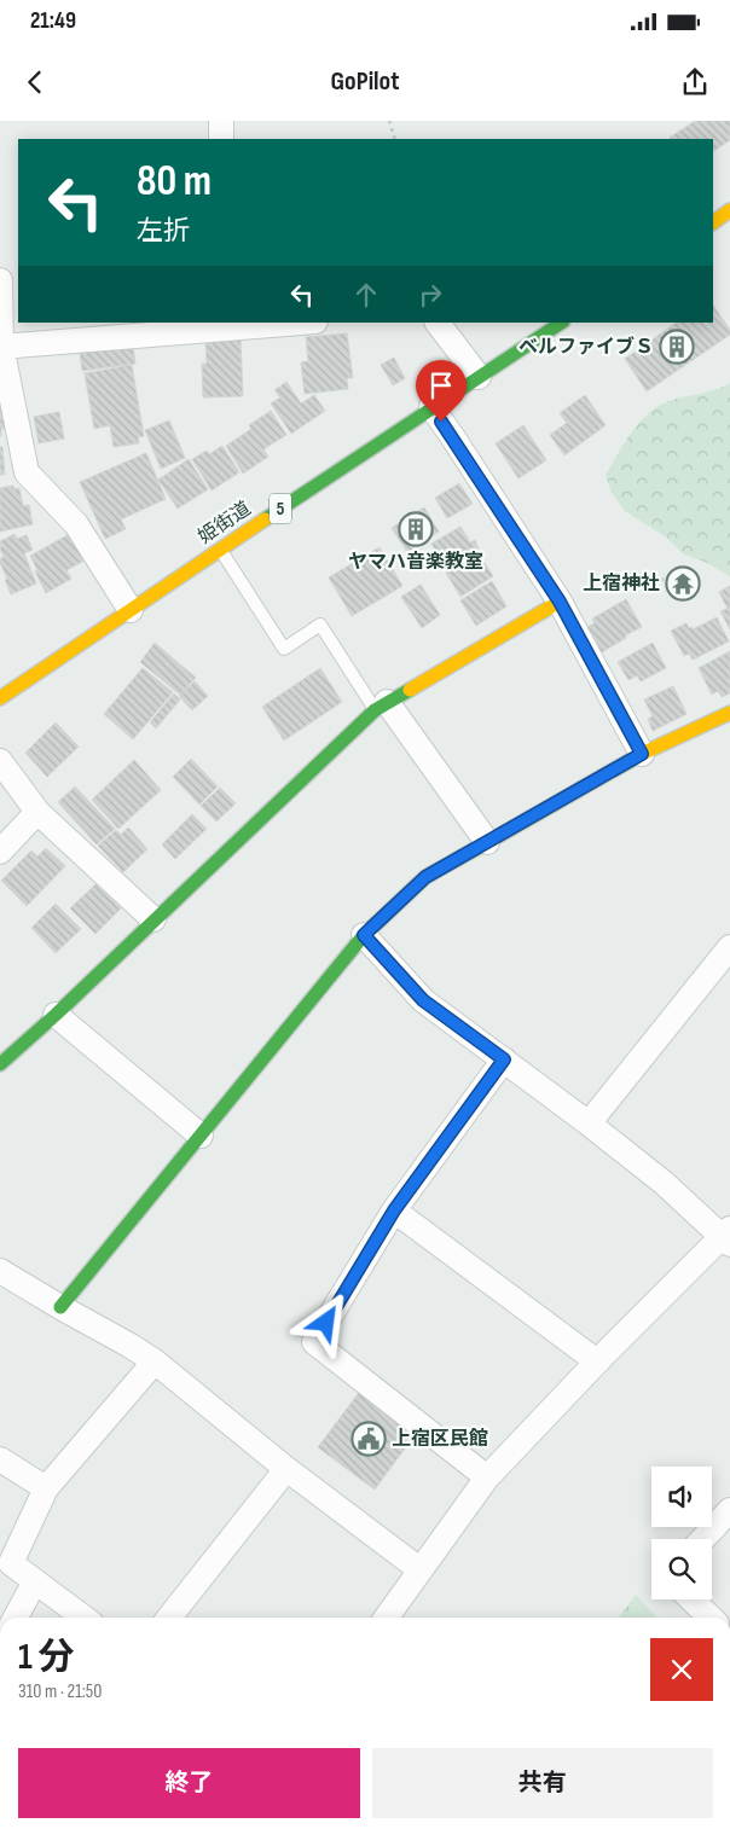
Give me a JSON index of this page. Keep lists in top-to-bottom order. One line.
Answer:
{"streets":{"street":["5","姫街道"]},"places":{"building":["ベルファイブＳ","ヤマハ音楽教室"],"temple":["上宿神社"],"public building":["上宿区民館"]},"page":{"status":"21:49","header":"GoPilot","turn":["80 m","左折"],"heading":["1 分","310 m · 21:50"],"buttons":["終了","共有"]}}
